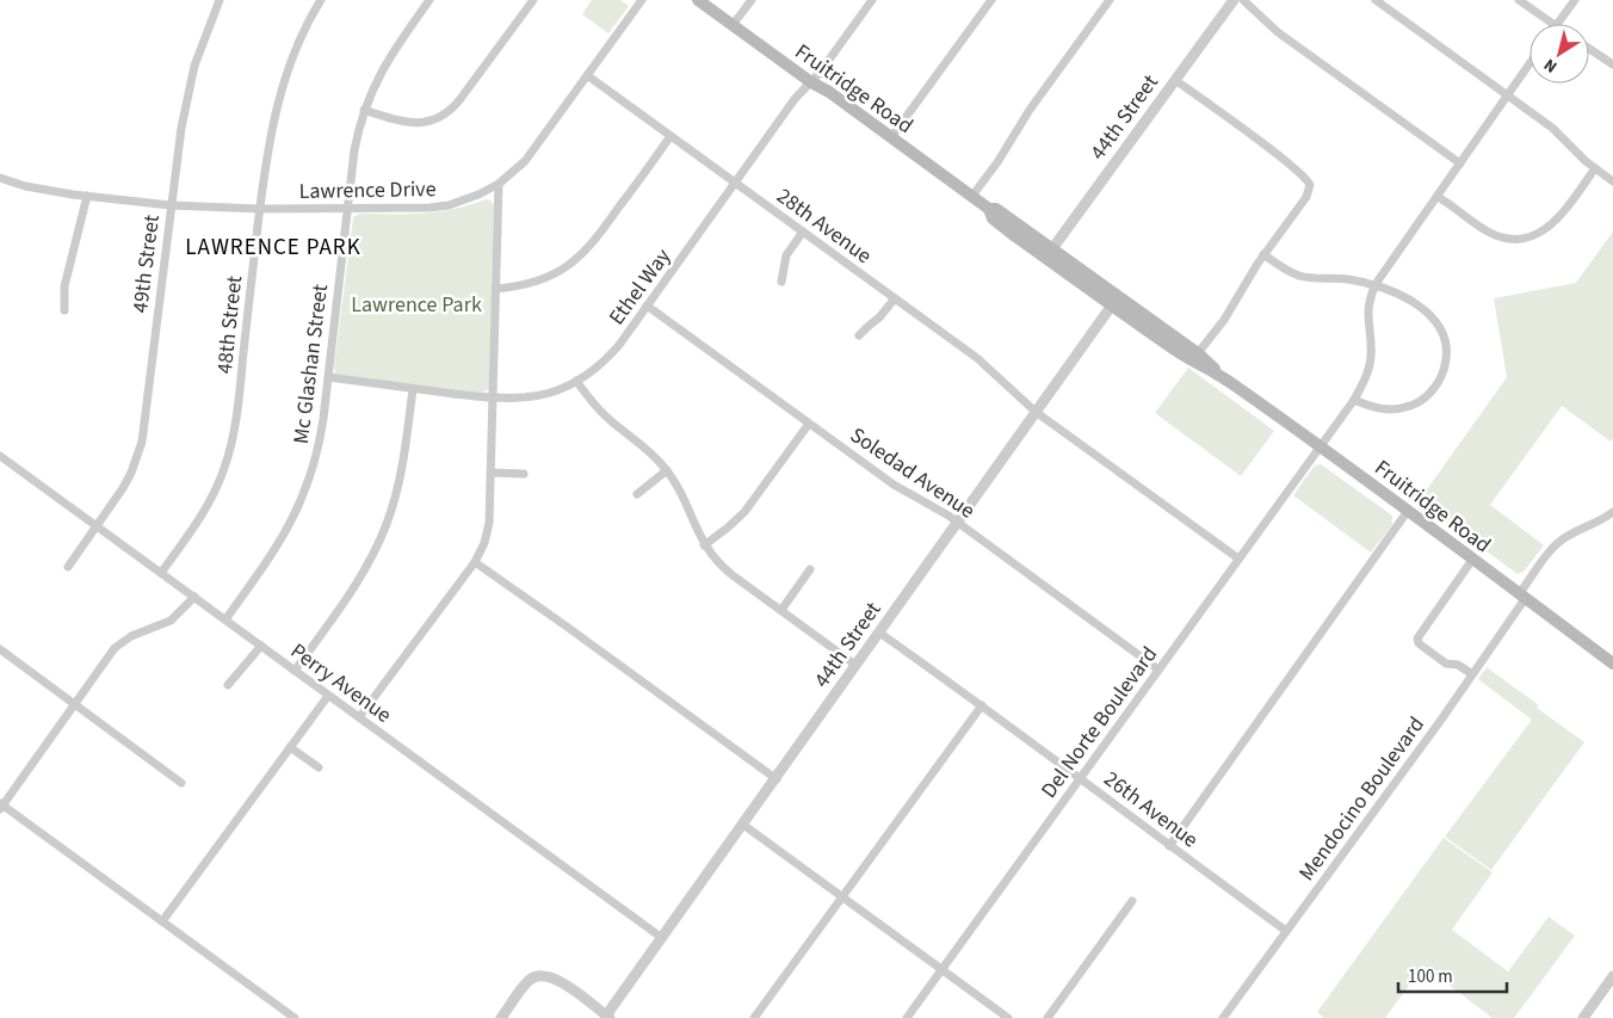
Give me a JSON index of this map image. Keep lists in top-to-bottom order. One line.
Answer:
{"streets":{"main road":["Fruitridge Road"],"street":["44th Street","Lawrence Drive","28th Avenue","49th Street","Ethel Way","48th Street","Mc Glashan Street","Soledad Avenue","Perry Avenue","Del Norte Boulevard","Mendocino Boulevard","26th Avenue"]},"crossings":[["Fruitridge Road","44th Street"],["Fruitridge Road","Ethel Way"],["Fruitridge Road","Del Norte Boulevard"],["Fruitridge Road","Mendocino Boulevard"],["44th Street","28th Avenue"],["44th Street","Soledad Avenue"],["44th Street","Perry Avenue"],["44th Street","26th Avenue"],["Lawrence Drive","28th Avenue"],["Lawrence Drive","49th Street"],["Lawrence Drive","48th Street"],["Lawrence Drive","Mc Glashan Street"],["28th Avenue","Ethel Way"],["28th Avenue","Del Norte Boulevard"],["49th Street","Perry Avenue"],["Ethel Way","Mc Glashan Street"],["Ethel Way","Soledad Avenue"],["48th Street","Perry Avenue"],["Mc Glashan Street","Perry Avenue"],["Soledad Avenue","Del Norte Boulevard"],["Del Norte Boulevard","26th Avenue"],["Mendocino Boulevard","26th Avenue"]],"districts":["LAWRENCE PARK"],"parks":["Lawrence Park"],"scale_bar":"100 m","north":"bottom left"}
